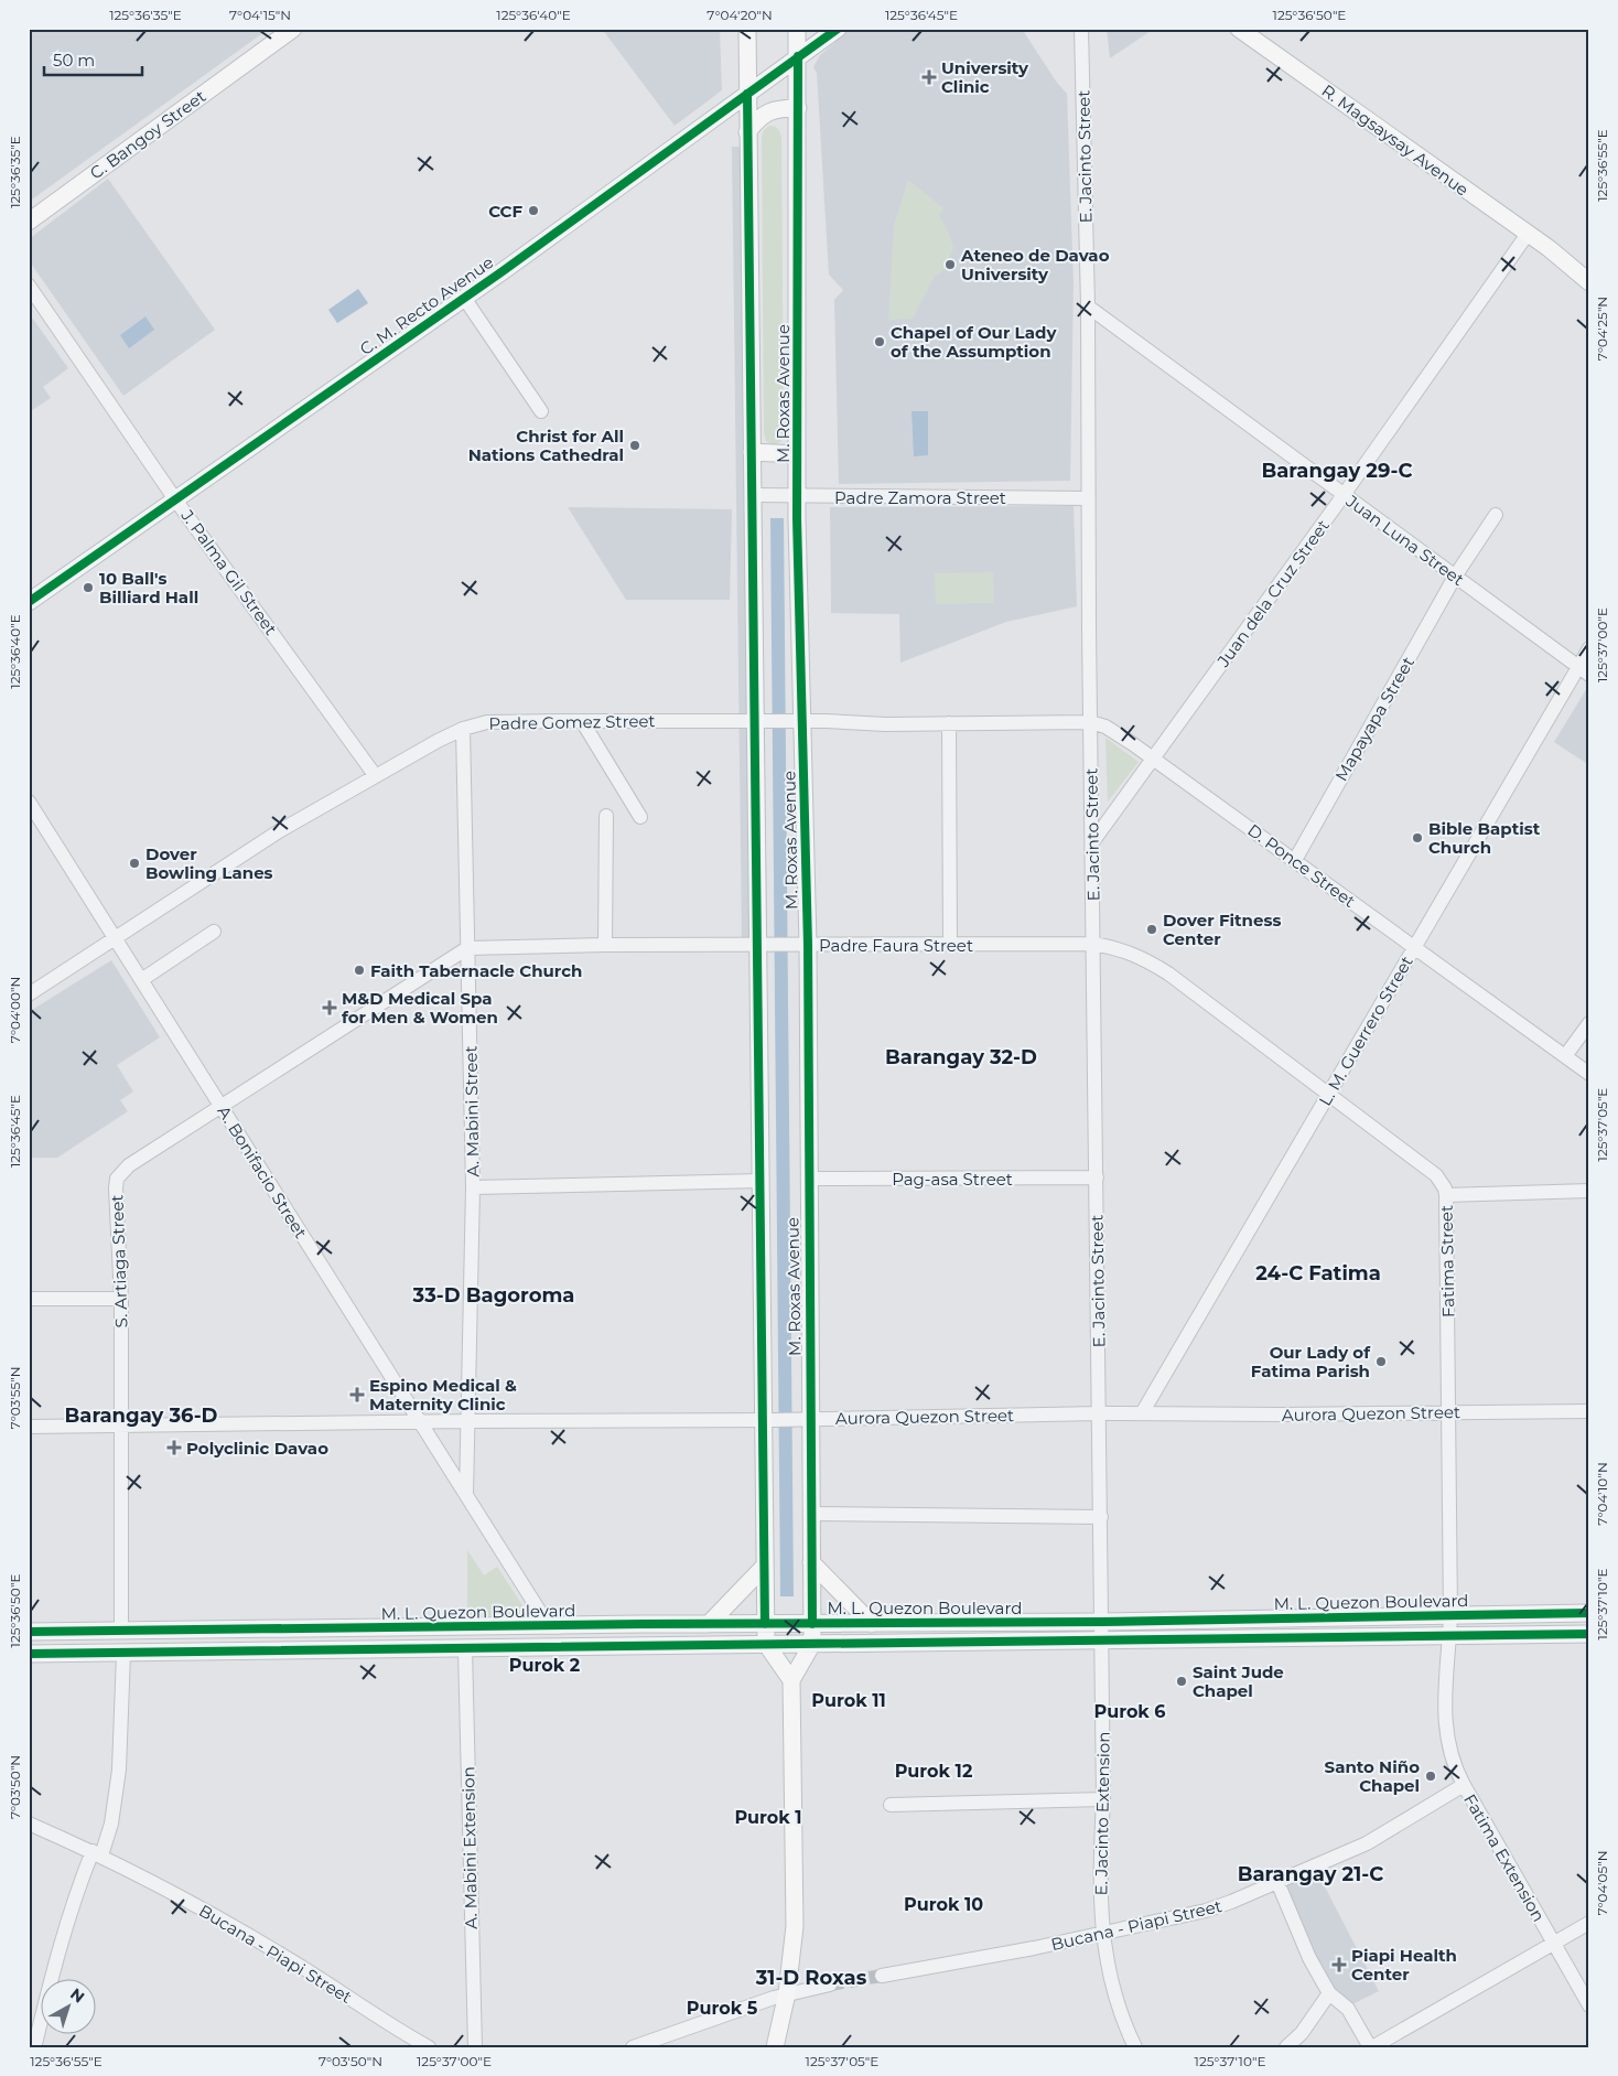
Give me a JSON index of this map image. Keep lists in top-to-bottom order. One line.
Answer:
{"streets":{"main road":["C. Bangoy Street","R. Magsaysay Avenue","C. M. Recto Avenue","M. Roxas Avenue","M. L. Quezon Boulevard"],"street":["E. Jacinto Street","Padre Zamora Street","Juan Luna Street","J. Palma Gil Street","Juan dela Cruz Street","Mapayapa Street","Padre Gomez Street","D. Ponce Street","Padre Faura Street","L. M. Guerrero Street","A. Mabini Street","A. Bonifacio Street","Pag-asa Street","S. Artiaga Street","Fatima Street","Aurora Quezon Street","E. Jacinto Extension","A. Mabini Extension","Fatima Extension","Bucana - Piapi Street"]},"crossings":[["R. Magsaysay Avenue","Juan dela Cruz Street"],["E. Jacinto Street","Padre Zamora Street"],["E. Jacinto Street","Juan Luna Street"],["E. Jacinto Street","Juan dela Cruz Street"],["E. Jacinto Street","Padre Gomez Street"],["E. Jacinto Street","D. Ponce Street"],["E. Jacinto Street","Padre Faura Street"],["E. Jacinto Street","Pag-asa Street"],["E. Jacinto Street","Fatima Street"],["E. Jacinto Street","Aurora Quezon Street"],["E. Jacinto Street","M. L. Quezon Boulevard"],["E. Jacinto Street","E. Jacinto Extension"],["C. M. Recto Avenue","M. Roxas Avenue"],["C. M. Recto Avenue","J. Palma Gil Street"],["M. Roxas Avenue","Padre Zamora Street"],["M. Roxas Avenue","Padre Gomez Street"],["M. Roxas Avenue","Padre Faura Street"],["M. Roxas Avenue","Pag-asa Street"],["M. Roxas Avenue","Aurora Quezon Street"],["M. Roxas Avenue","M. L. Quezon Boulevard"],["Juan Luna Street","Juan dela Cruz Street"],["Juan Luna Street","Mapayapa Street"],["Juan Luna Street","L. M. Guerrero Street"],["J. Palma Gil Street","Padre Gomez Street"],["Juan dela Cruz Street","D. Ponce Street"],["Mapayapa Street","D. Ponce Street"],["Padre Gomez Street","D. Ponce Street"],["Padre Gomez Street","A. Mabini Street"],["Padre Gomez Street","A. Bonifacio Street"],["D. Ponce Street","L. M. Guerrero Street"],["Padre Faura Street","A. Mabini Street"],["Padre Faura Street","S. Artiaga Street"],["Padre Faura Street","Fatima Street"],["L. M. Guerrero Street","Fatima Street"],["L. M. Guerrero Street","Aurora Quezon Street"],["A. Mabini Street","A. Bonifacio Street"],["A. Mabini Street","S. Artiaga Street"],["A. Mabini Street","Aurora Quezon Street"],["A. Bonifacio Street","S. Artiaga Street"],["A. Bonifacio Street","Aurora Quezon Street"],["A. Bonifacio Street","M. L. Quezon Boulevard"],["S. Artiaga Street","Aurora Quezon Street"],["S. Artiaga Street","M. L. Quezon Boulevard"],["Fatima Street","Aurora Quezon Street"],["Fatima Street","M. L. Quezon Boulevard"],["Fatima Street","Fatima Extension"],["M. L. Quezon Boulevard","E. Jacinto Extension"],["M. L. Quezon Boulevard","A. Mabini Extension"],["M. L. Quezon Boulevard","Fatima Extension"],["E. Jacinto Extension","Bucana - Piapi Street"],["Fatima Extension","Bucana - Piapi Street"]],"districts":["Barangay 29-C","Barangay 32-D","24-C Fatima","33-D Bagoroma","Barangay 36-D","Purok 2","Purok 11","Purok 6","Purok 12","Purok 1","Barangay 21-C","Purok 10","31-D Roxas","Purok 5"],"places":{"health":["University Clinic","M&D Medical Spa for Men & Women","Espino Medical & Maternity Clinic","Polyclinic Davao","Piapi Health Center"],"other":["CCF","Ateneo de Davao University","Chapel of Our Lady of the Assumption","Christ for All Nations Cathedral","10 Ball's Billiard Hall","Bible Baptist Church","Dover Bowling Lanes","Dover Fitness Center","Faith Tabernacle Church","Our Lady of Fatima Parish","Saint Jude Chapel","Santo Niño Chapel"]},"scale_bar":"50 m","north":"top right","coordinates":["125°36'35\"E","7°04'15\"N","125°36'40\"E","7°04'20\"N","125°36'45\"E","125°36'50\"E","125°36'55\"E","7°04'25\"N","125°37'00\"E","7°04'00\"N","125°37'05\"E","7°03'55\"N","7°04'10\"N","125°37'10\"E","7°03'50\"N","7°04'05\"N"]}
